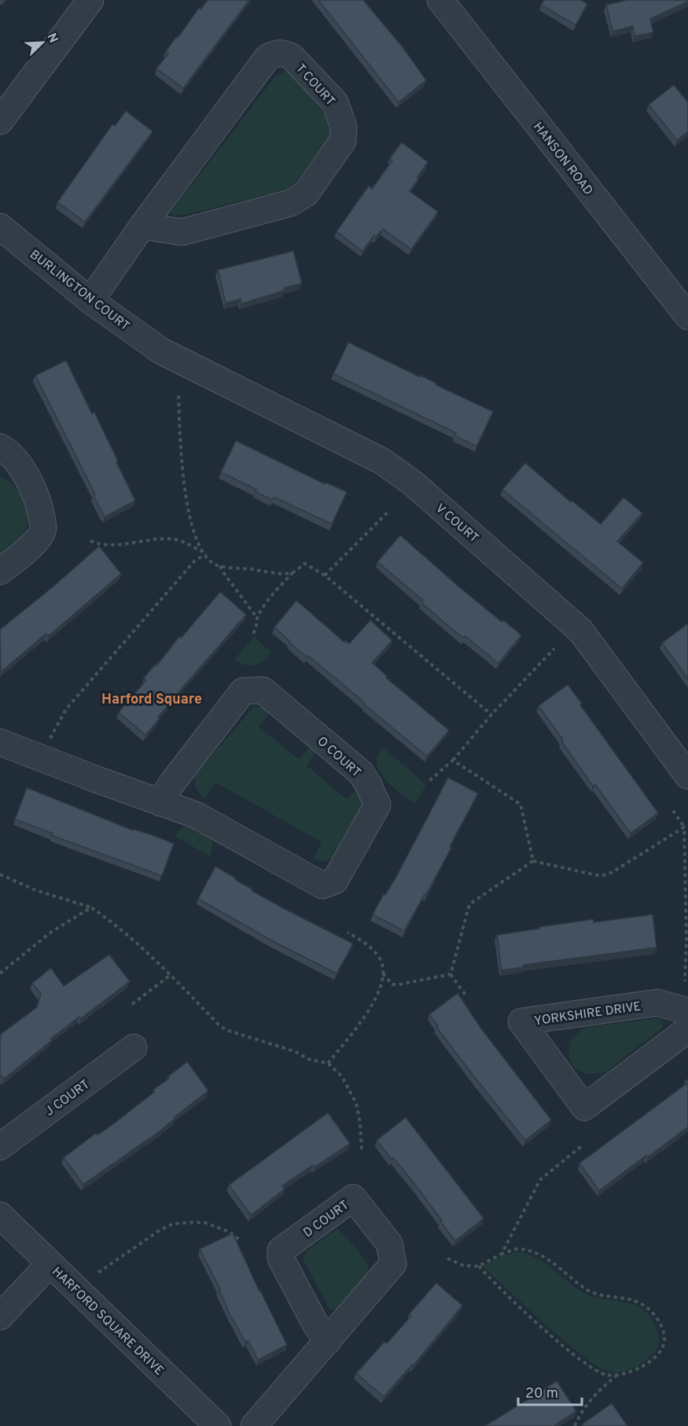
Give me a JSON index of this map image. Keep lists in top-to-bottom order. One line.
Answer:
{"streets":{"street":["T COURT","HANSON ROAD","BURLINGTON COURT","V COURT","O COURT","YORKSHIRE DRIVE","J COURT","D COURT","HARFORD SQUARE DRIVE"]},"crossings":[["T COURT","BURLINGTON COURT"],["BURLINGTON COURT","V COURT"]],"districts":["Harford Square"],"scale_bar":"20 m","north":"top right"}
